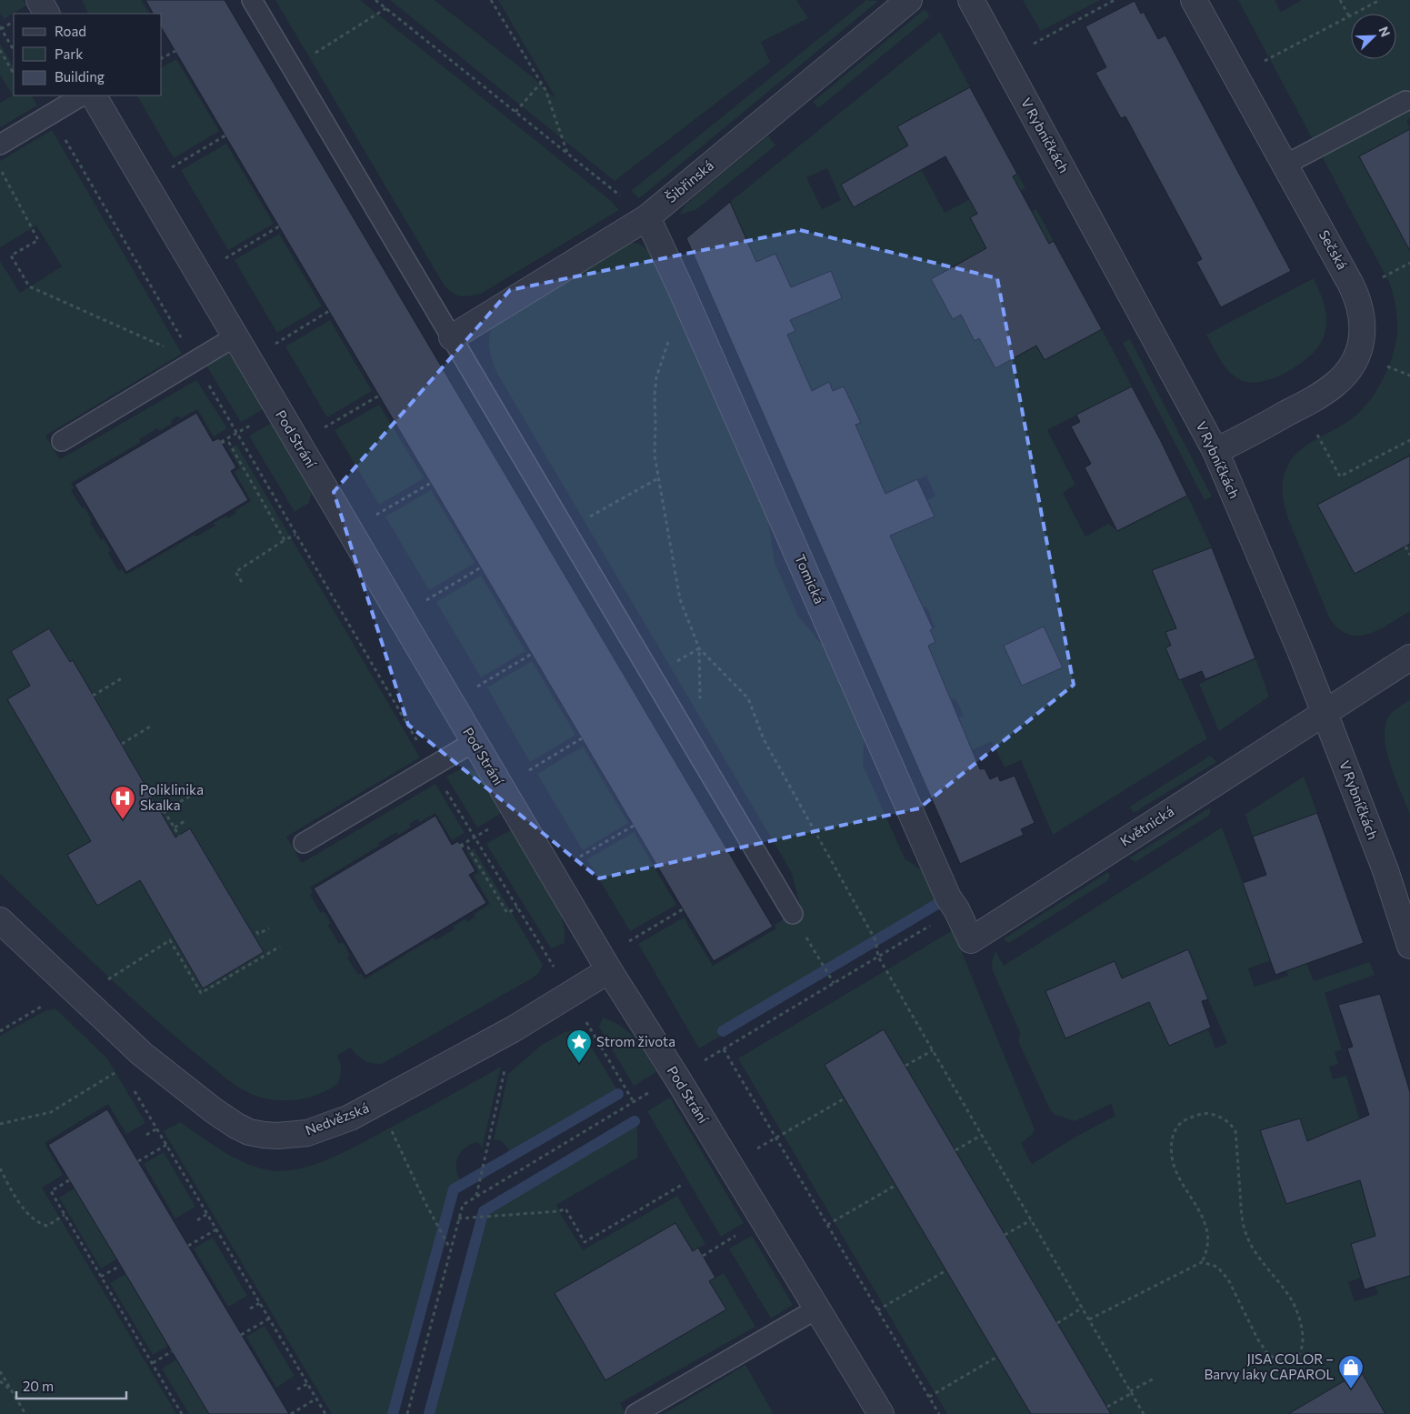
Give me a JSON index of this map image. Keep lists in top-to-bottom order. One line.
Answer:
{"streets":{"street":["V Rybníčkách","Šibřinská","Sečská","Pod Strání","Tomická","Květnická","Nedvězská"]},"crossings":[["V Rybníčkách","Sečská"],["V Rybníčkách","Květnická"],["Šibřinská","Tomická"],["Pod Strání","Nedvězská"],["Tomická","Květnická"]],"places":{"hospital":["Poliklinika Skalka"],"place":["Strom života"],"shop":["JISA COLOR – Barvy laky CAPAROL"]},"legend":["Road","Park","Building"],"scale_bar":"20 m","north":"top right"}
